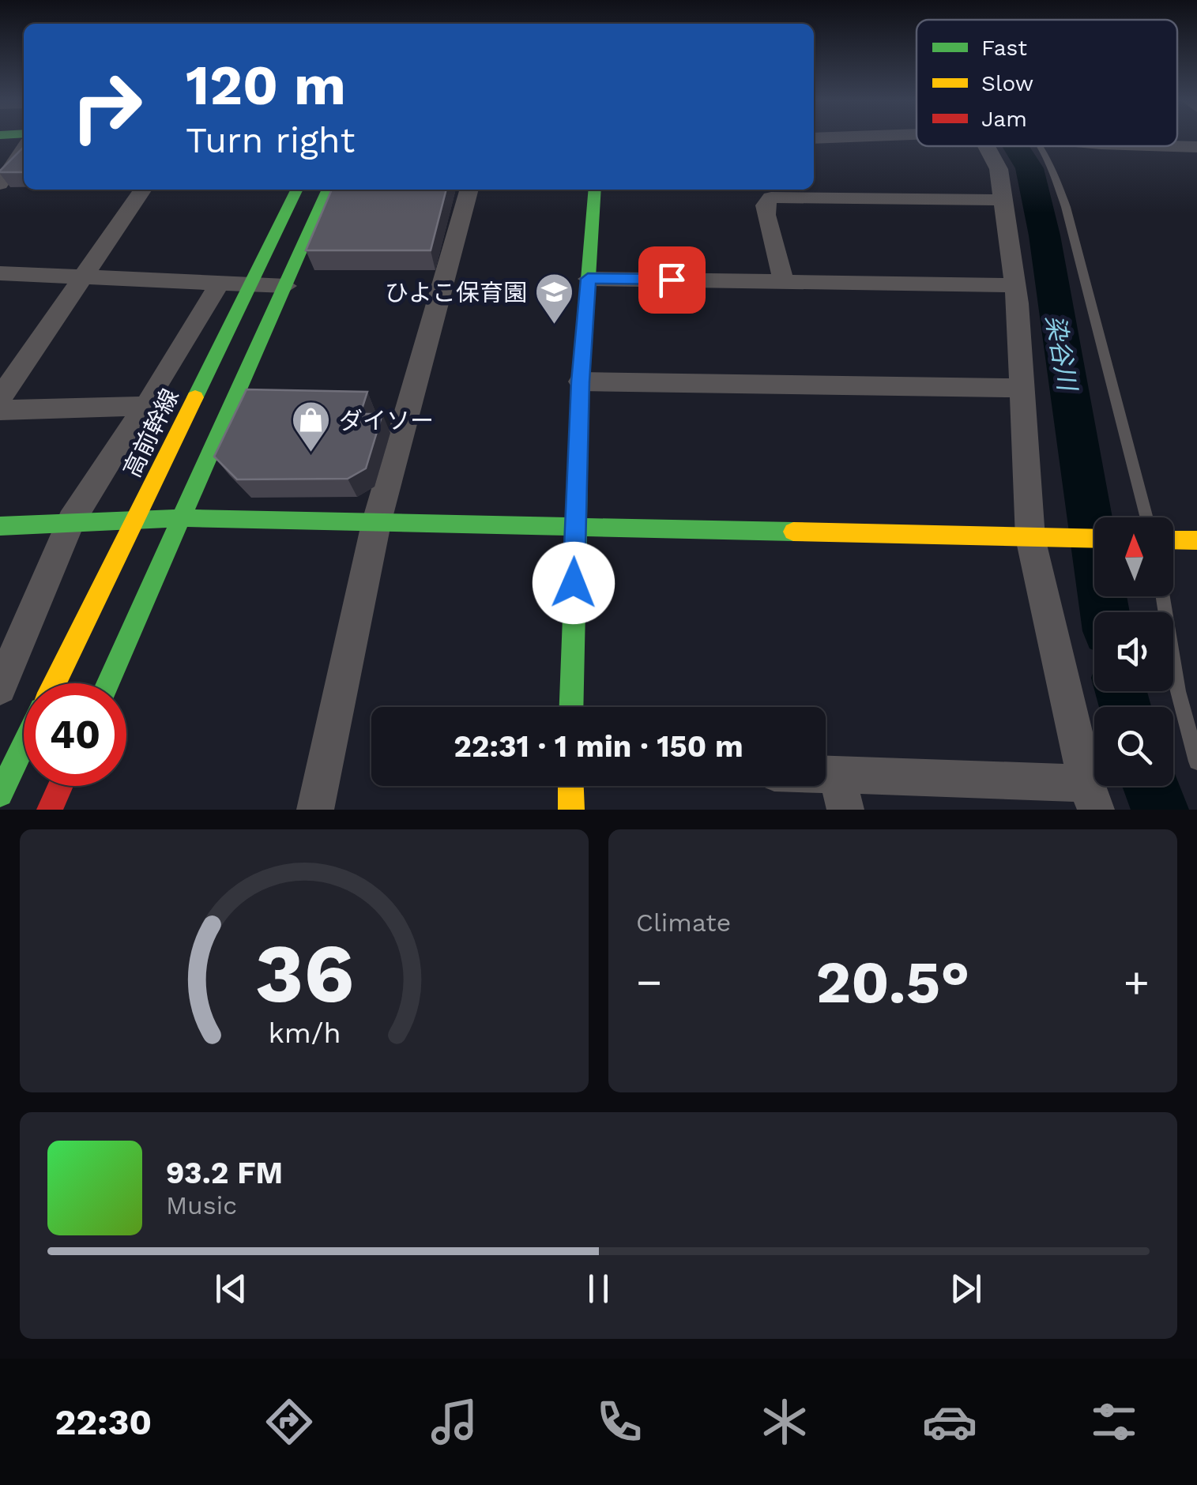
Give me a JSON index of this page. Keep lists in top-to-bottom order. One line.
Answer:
{"streets":{"street":["高前幹線"]},"water":["染谷川"],"places":{"school or university":["ひよこ保育園"],"shop":["ダイソー"]},"legend":["Fast","Slow","Jam"],"north":"top","page":{"turn":["120 m","Turn right"],"limit":"40","trip":"22:31 · 1 min · 150 m","tile":"Climate","heat":["−","20.5°","+"],"song":["93.2 FM","Music"],"tabs":"22:30","gauge":["36","km/h"]}}
